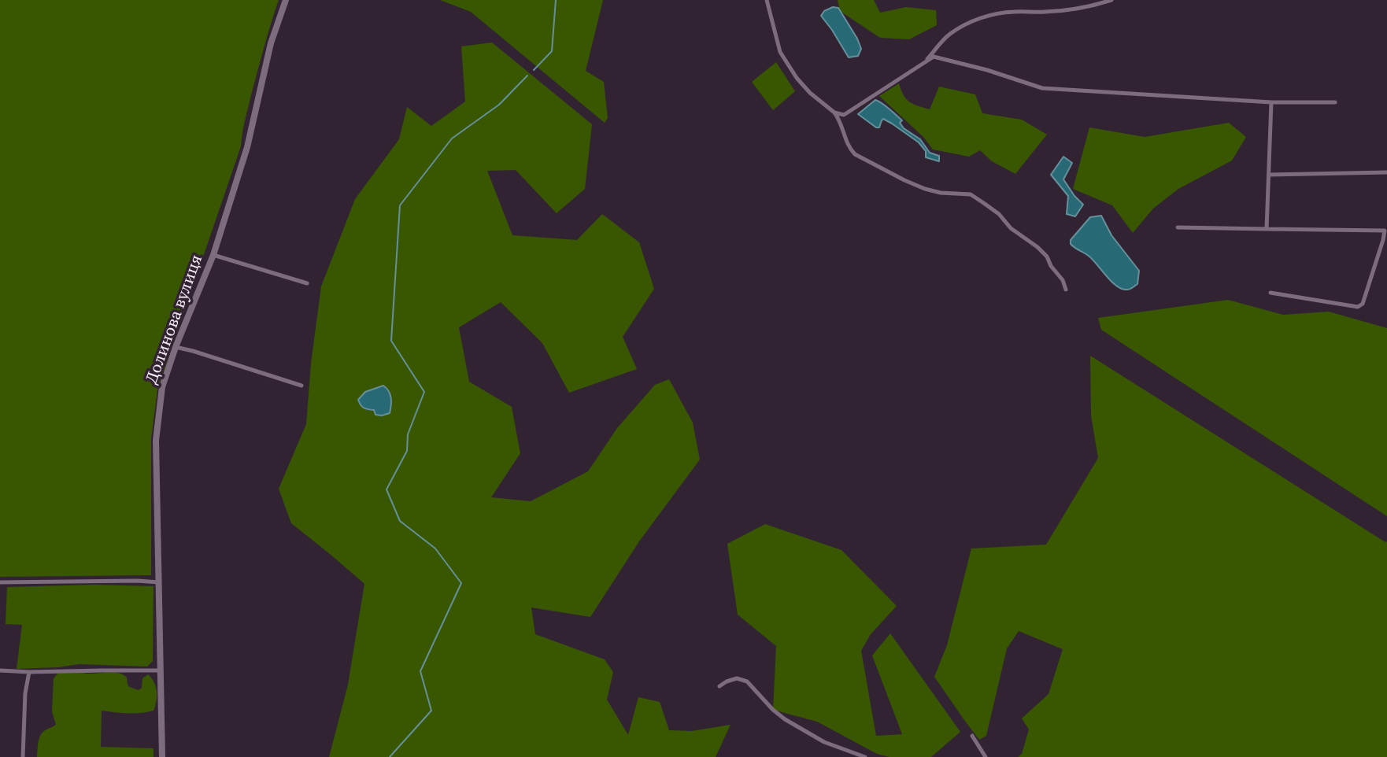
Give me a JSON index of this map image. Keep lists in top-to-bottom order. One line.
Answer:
{"streets":{"street":["Долинова вулиця"]}}
